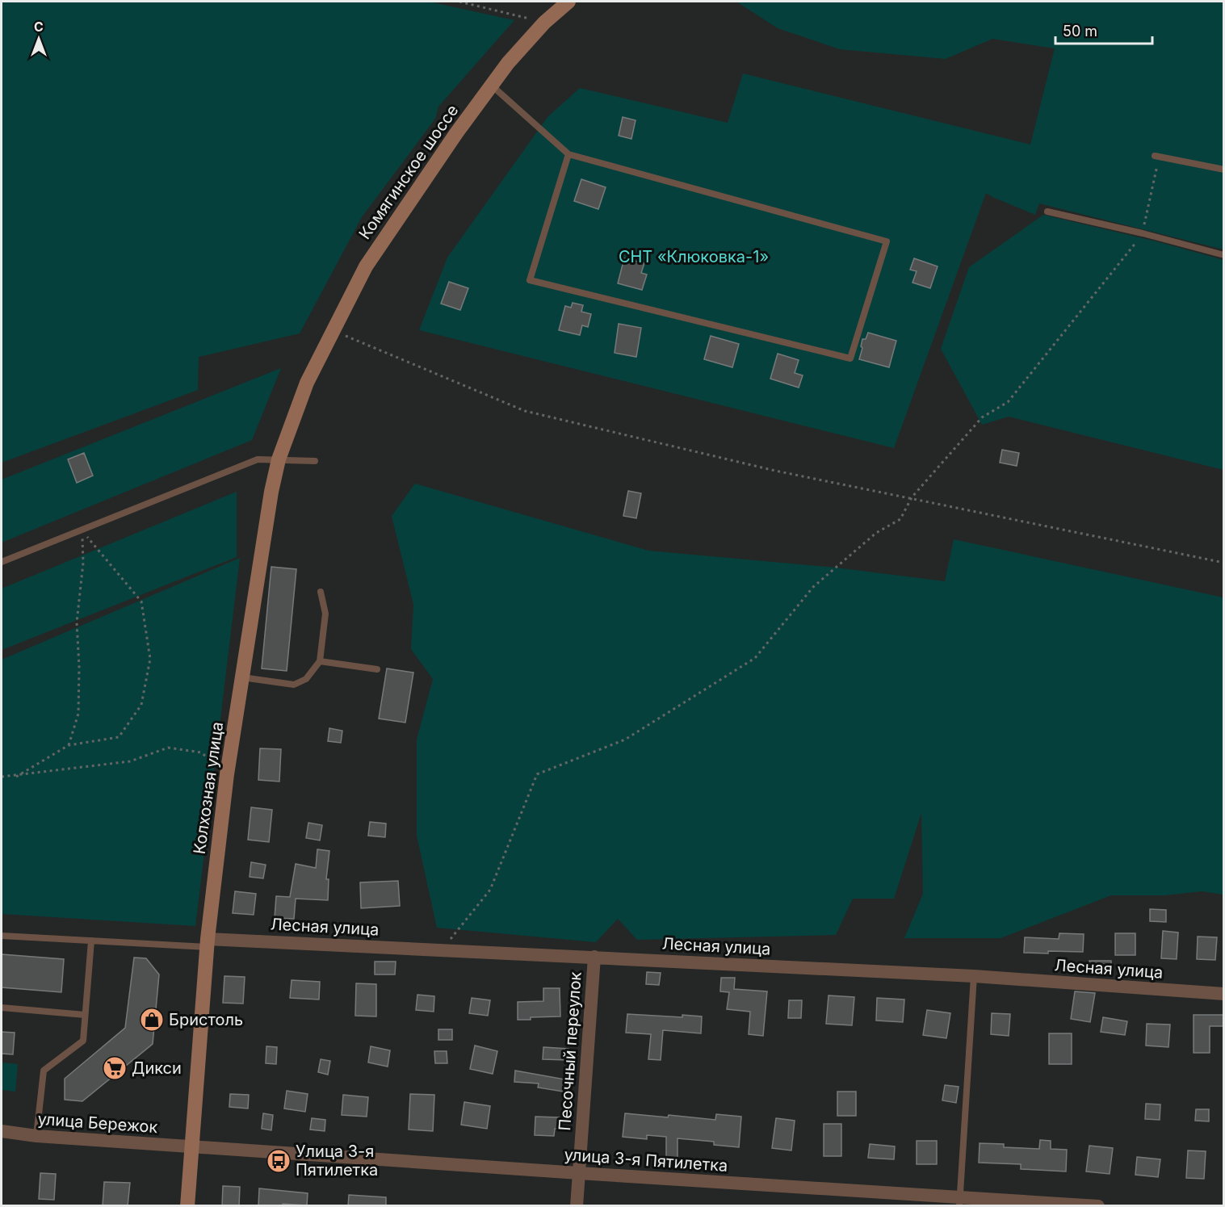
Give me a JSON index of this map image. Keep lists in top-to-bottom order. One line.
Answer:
{"streets":{"street":["Комягинское шоссе","Колхозная улица","Лесная улица","Песочный переулок","улица Бережок","улица 3-я Пятилетка"]},"crossings":[["Комягинское шоссе","Колхозная улица"],["Колхозная улица","Лесная улица"],["Колхозная улица","улица Бережок"],["Колхозная улица","улица 3-я Пятилетка"],["Лесная улица","Песочный переулок"],["Песочный переулок","улица 3-я Пятилетка"],["улица Бережок","улица 3-я Пятилетка"]],"parks":["СНТ «Клюковка-1»"],"places":{"shop":["Бристоль"],"supermarket":["Дикси"],"bus stop":["Улица 3-я Пятилетка"]},"scale_bar":"50 m","north":"top"}
